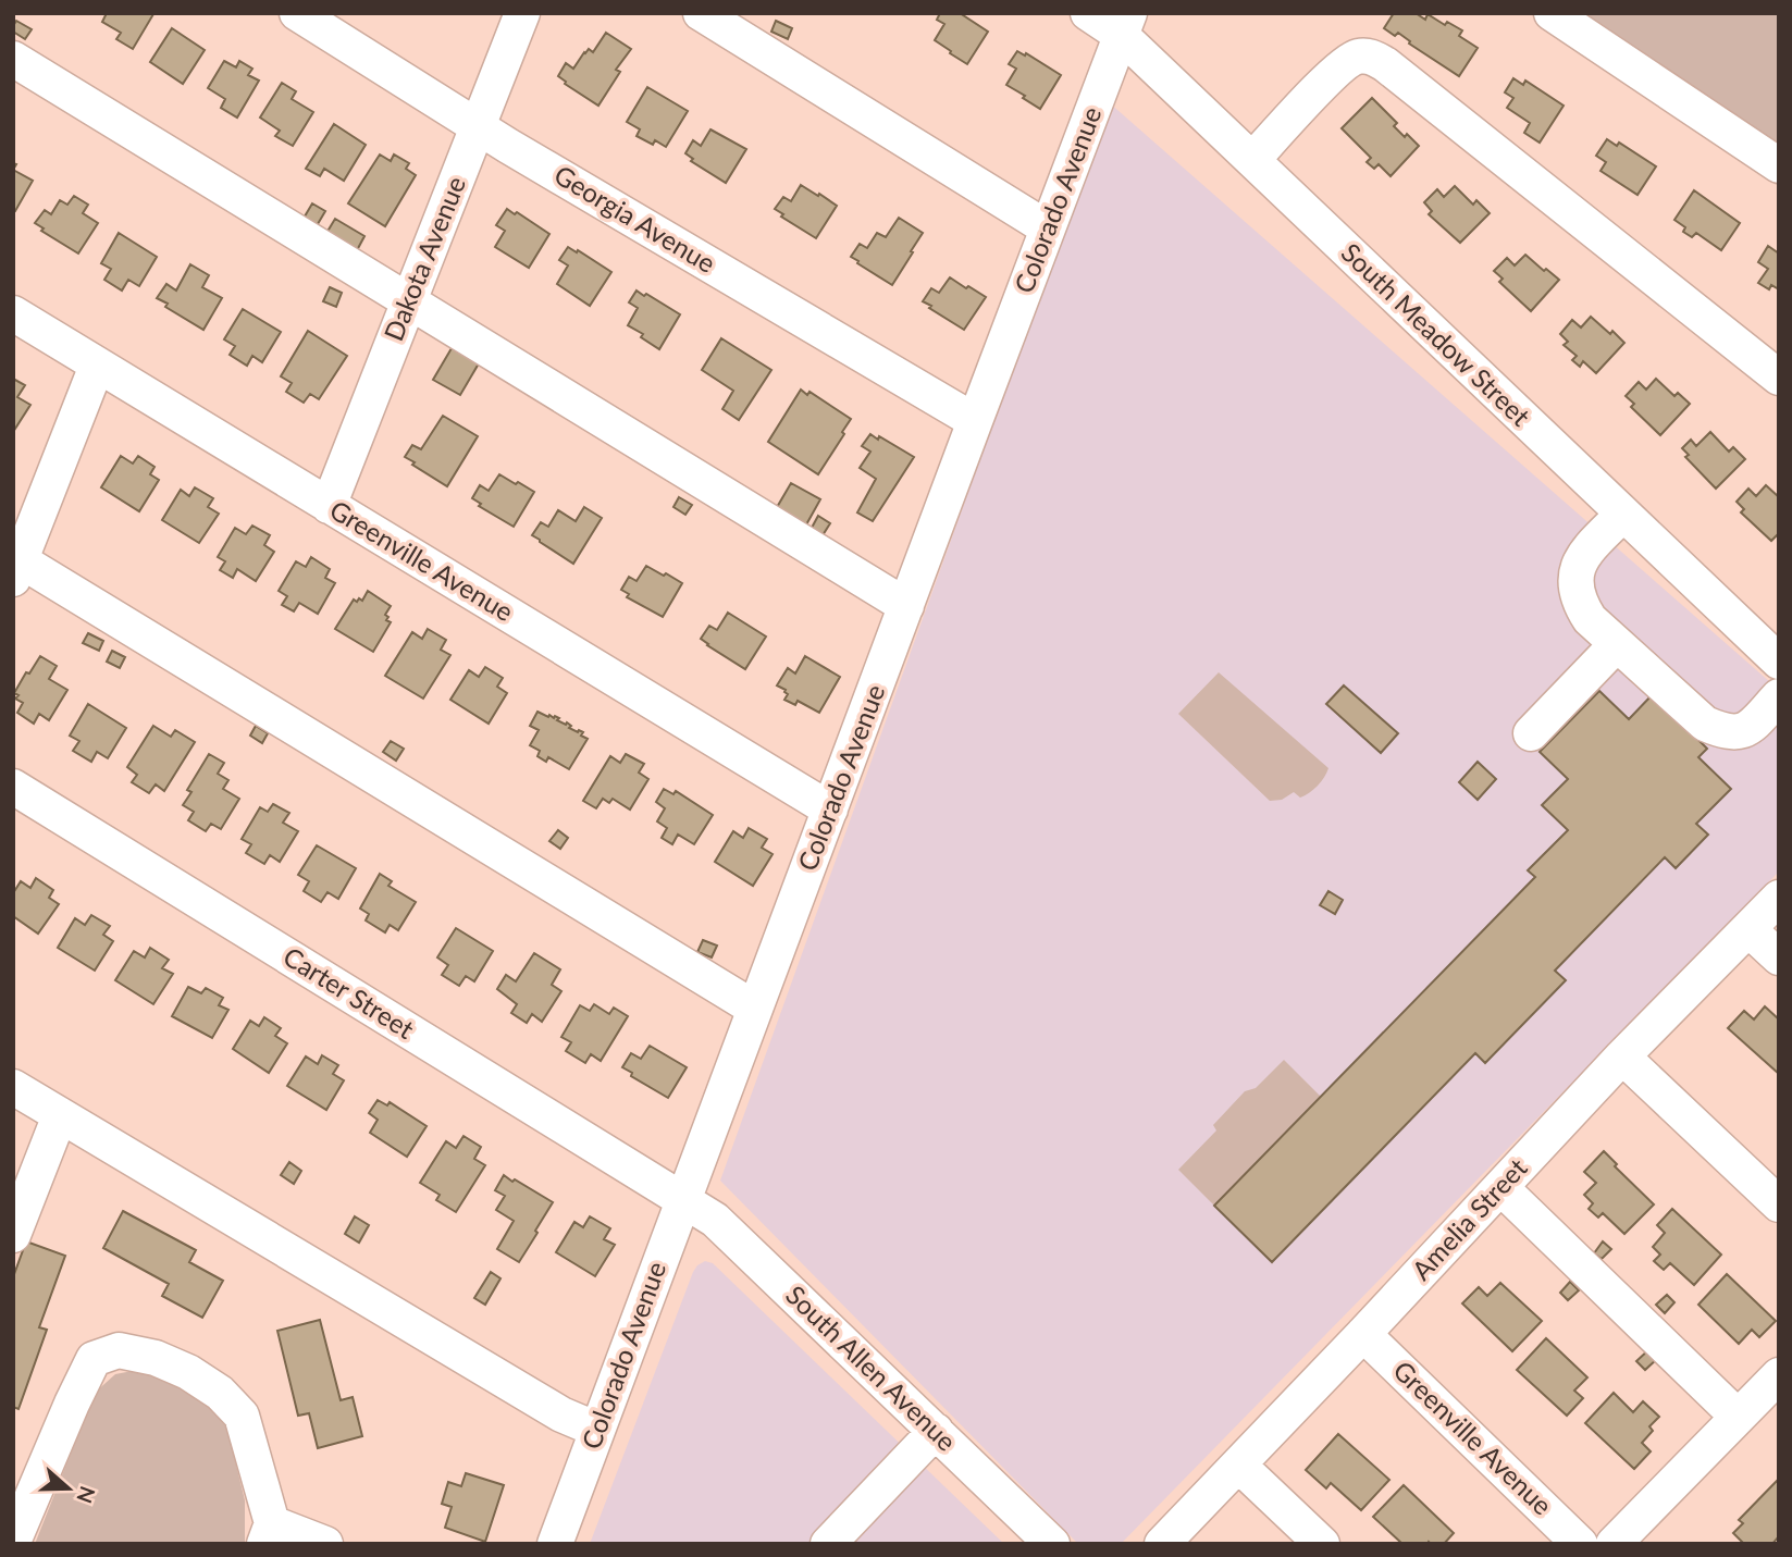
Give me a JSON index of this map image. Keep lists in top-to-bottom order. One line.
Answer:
{"streets":{"street":["Colorado Avenue","Georgia Avenue","Dakota Avenue","South Meadow Street","Greenville Avenue","Carter Street","Amelia Street","South Allen Avenue"]},"crossings":[["Colorado Avenue","Georgia Avenue"],["Colorado Avenue","South Meadow Street"],["Colorado Avenue","Greenville Avenue"],["Colorado Avenue","Carter Street"],["Colorado Avenue","South Allen Avenue"],["Georgia Avenue","Dakota Avenue"],["Dakota Avenue","Greenville Avenue"],["Greenville Avenue","Amelia Street"],["Carter Street","South Allen Avenue"]],"north":"right"}
